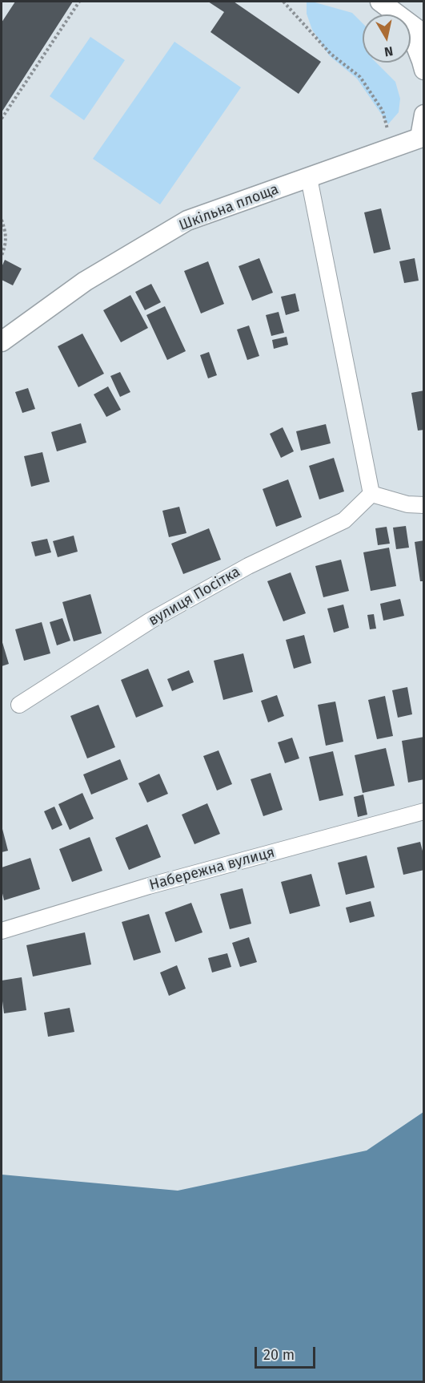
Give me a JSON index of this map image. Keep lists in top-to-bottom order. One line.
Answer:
{"streets":{"street":["Шкільна площа","вулиця Посітка","Набережна вулиця"]},"scale_bar":"20 m","north":"bottom"}
